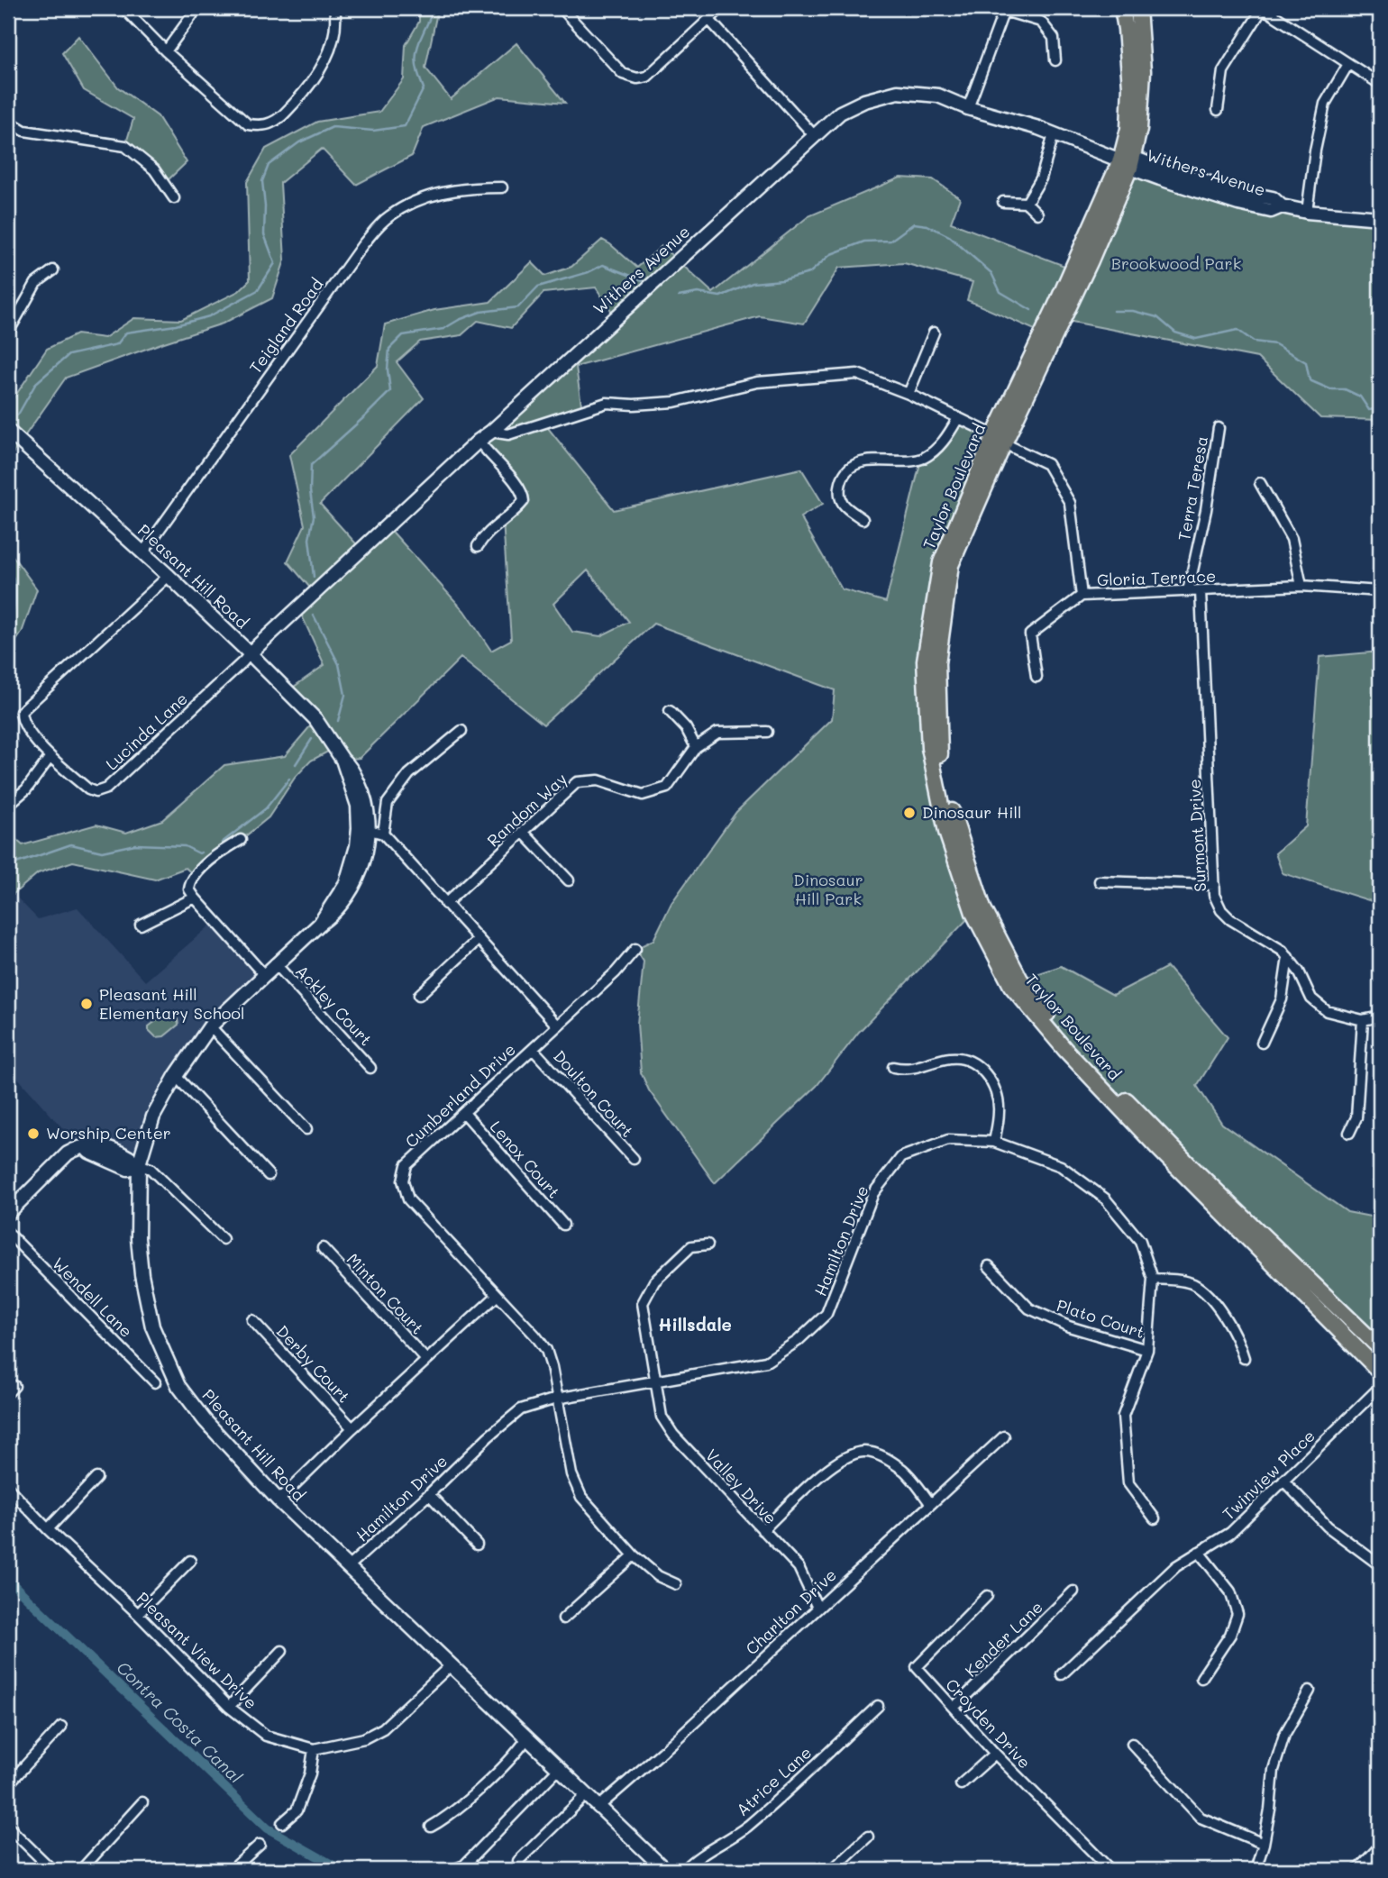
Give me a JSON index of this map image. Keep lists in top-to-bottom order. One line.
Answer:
{"streets":{"main road":["Taylor Boulevard"],"street":["Withers Avenue","Teigland Road","Terra Teresa","Pleasant Hill Road","Gloria Terrace","Lucinda Lane","Random Way","Surmont Drive","Ackley Court","Doulton Court","Cumberland Drive","Lenox Court","Hamilton Drive","Minton Court","Wendell Lane","Plato Court","Derby Court","Twinview Place","Valley Drive","Charlton Drive","Kender Lane","Pleasant View Drive","Croyden Drive","Atrice Lane"]},"crossings":[["Withers Avenue","Taylor Boulevard"],["Withers Avenue","Pleasant Hill Road"],["Withers Avenue","Gloria Terrace"],["Withers Avenue","Lucinda Lane"],["Teigland Road","Pleasant Hill Road"],["Taylor Boulevard","Gloria Terrace"],["Terra Teresa","Gloria Terrace"],["Pleasant Hill Road","Lucinda Lane"],["Pleasant Hill Road","Ackley Court"],["Pleasant Hill Road","Hamilton Drive"],["Pleasant Hill Road","Charlton Drive"],["Pleasant Hill Road","Pleasant View Drive"],["Gloria Terrace","Surmont Drive"],["Doulton Court","Cumberland Drive"],["Cumberland Drive","Lenox Court"],["Cumberland Drive","Hamilton Drive"],["Hamilton Drive","Plato Court"],["Hamilton Drive","Valley Drive"],["Valley Drive","Charlton Drive"],["Kender Lane","Croyden Drive"]],"districts":["Hillsdale"],"water":["Contra Costa Canal"],"parks":["Brookwood Park","Dinosaur Hill Park"],"places":["Dinosaur Hill","Pleasant Hill Elementary School","Worship Center"]}
